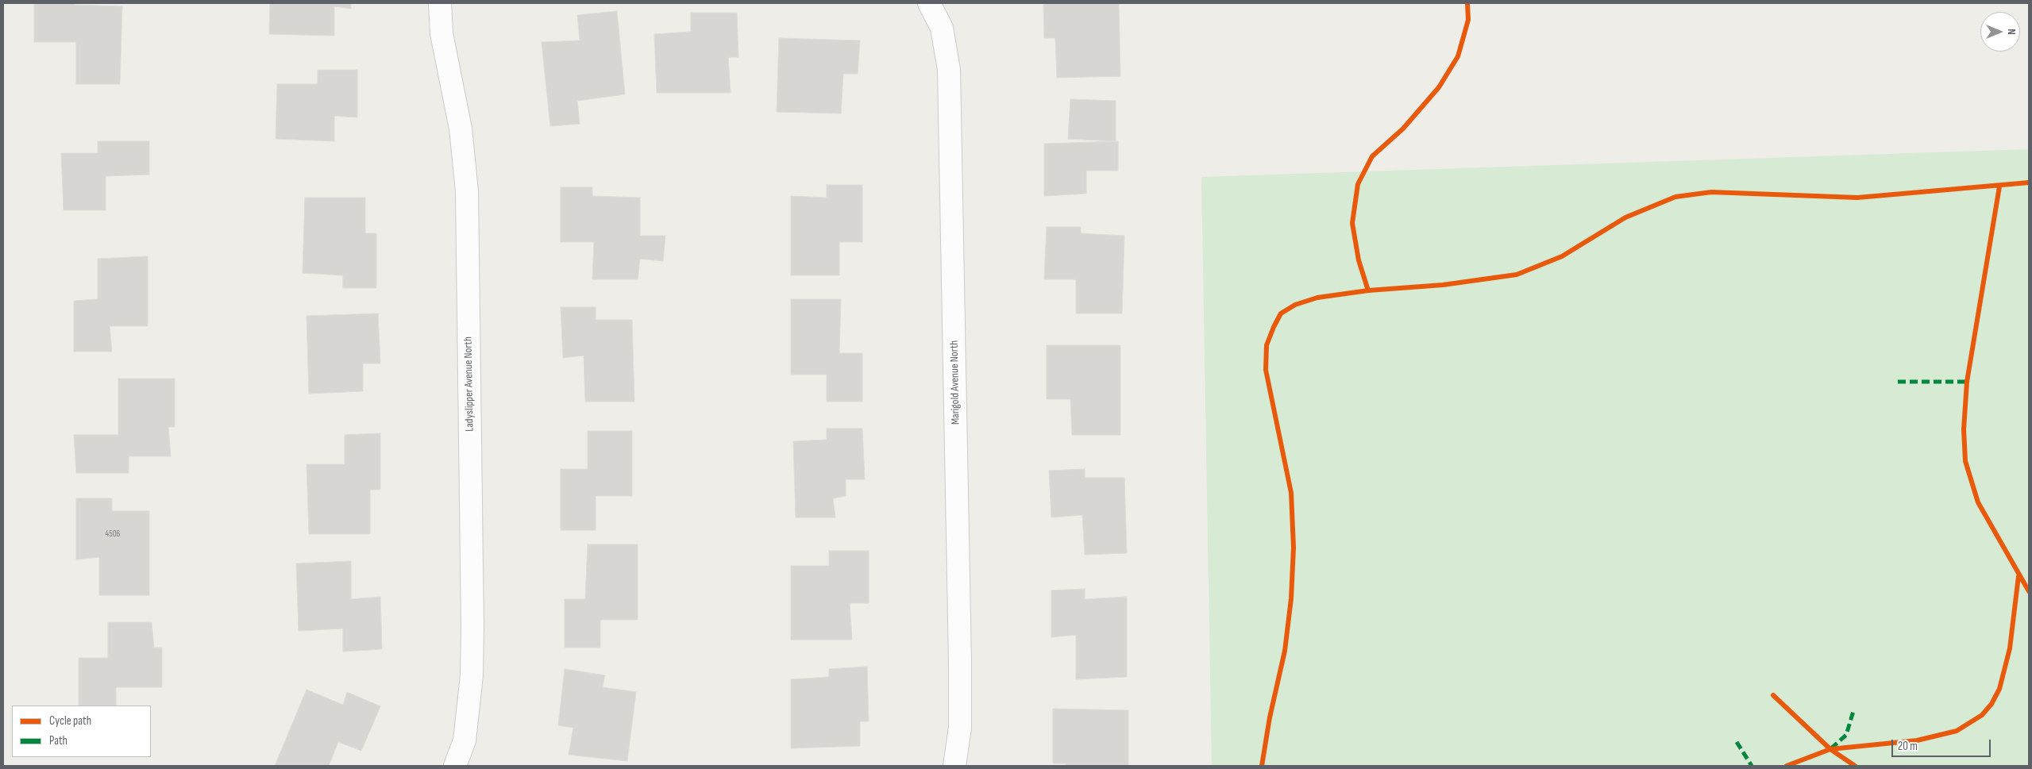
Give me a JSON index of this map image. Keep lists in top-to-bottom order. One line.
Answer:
{"streets":{"street":["Marigold Avenue North","Ladyslipper Avenue North"]},"house_numbers":["4506"],"legend":["Cycle path","Path"],"scale_bar":"20 m","north":"right"}
